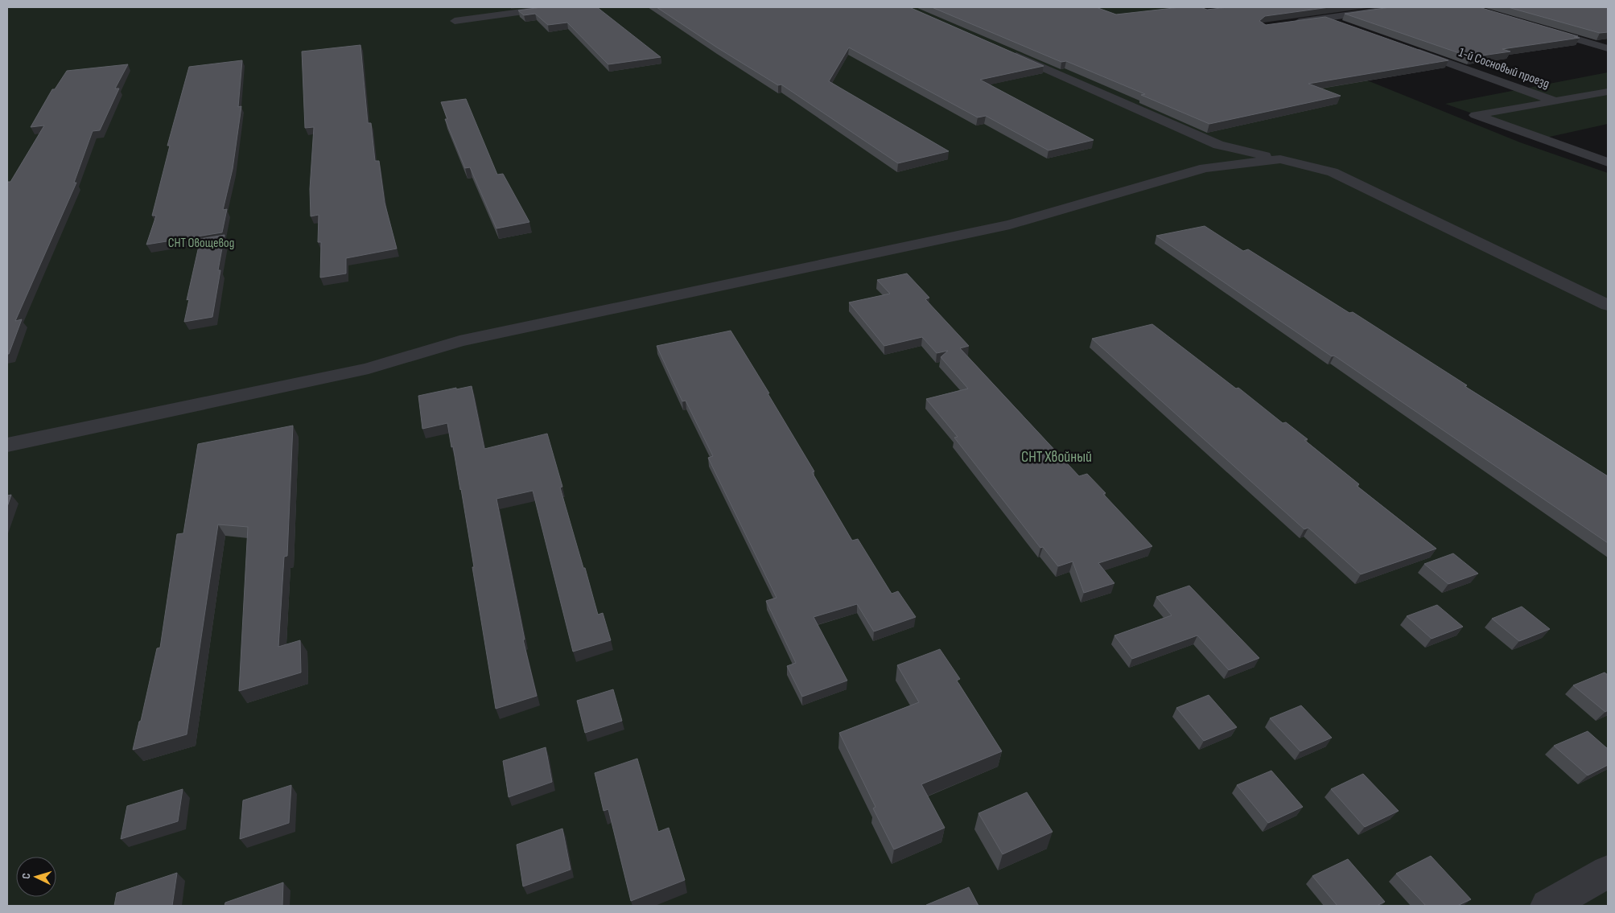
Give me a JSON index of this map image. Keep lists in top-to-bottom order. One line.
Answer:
{"streets":{"street":["1-й Сосновый проезд"]},"parks":["СНТ Овощевод","СНТ Хвойный"],"north":"left"}
